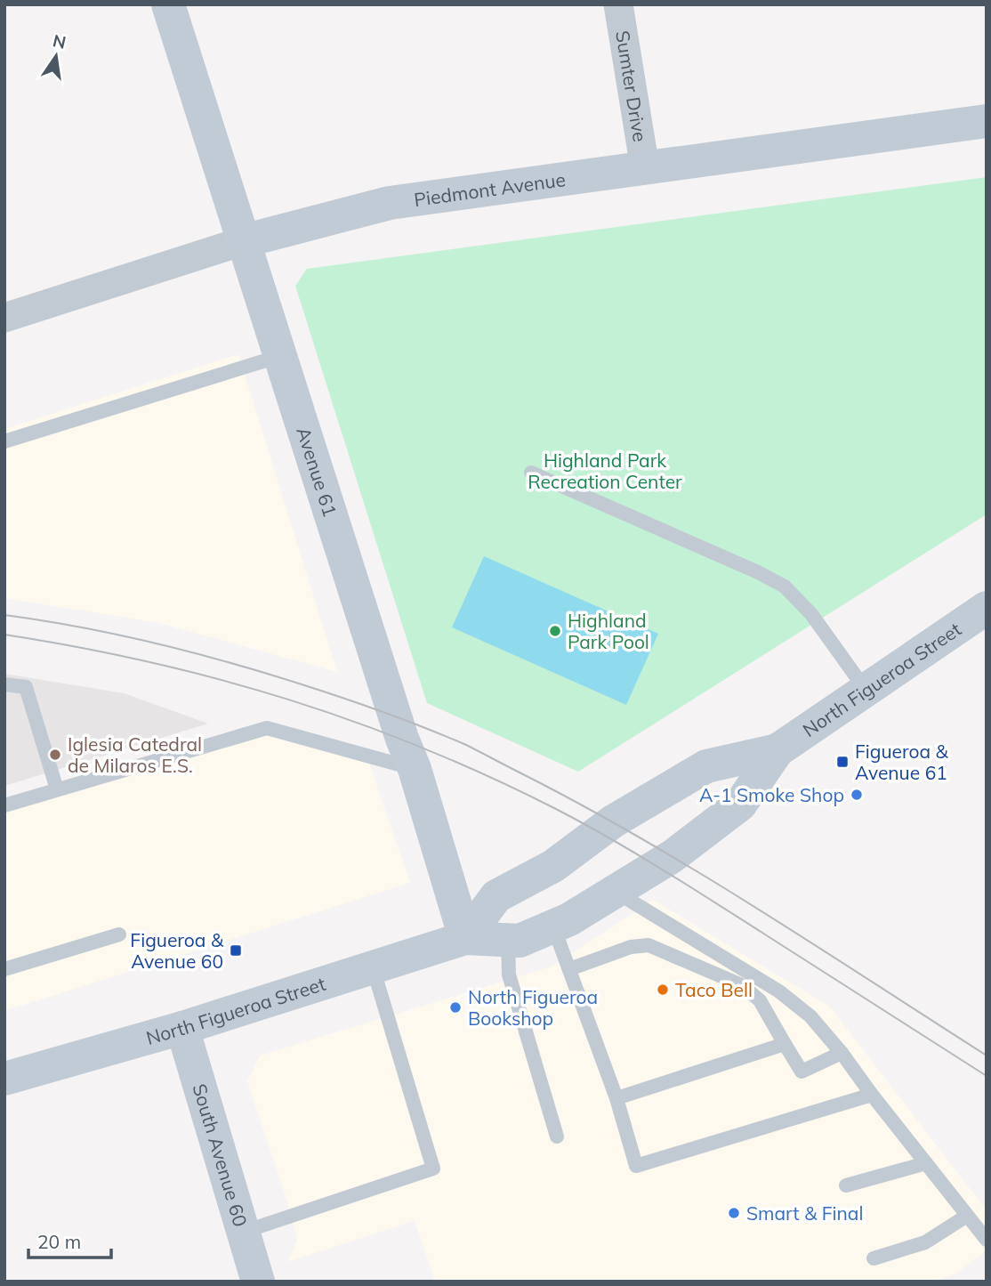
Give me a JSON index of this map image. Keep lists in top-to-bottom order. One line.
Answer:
{"streets":{"street":["Sumter Drive","Piedmont Avenue","Avenue 61","North Figueroa Street","South Avenue 60"]},"crossings":[["Sumter Drive","Piedmont Avenue"],["Piedmont Avenue","Avenue 61"],["Avenue 61","North Figueroa Street"],["North Figueroa Street","South Avenue 60"]],"parks":["Highland Park Recreation Center"],"places":{"other":["Highland Park Pool","Iglesia Catedral de Milaros E.S.","A-1 Smoke Shop","Taco Bell","North Figueroa Bookshop","Smart & Final"],"transit":["Figueroa & Avenue 61","Figueroa & Avenue 60"]},"scale_bar":"20 m","north":"top"}
